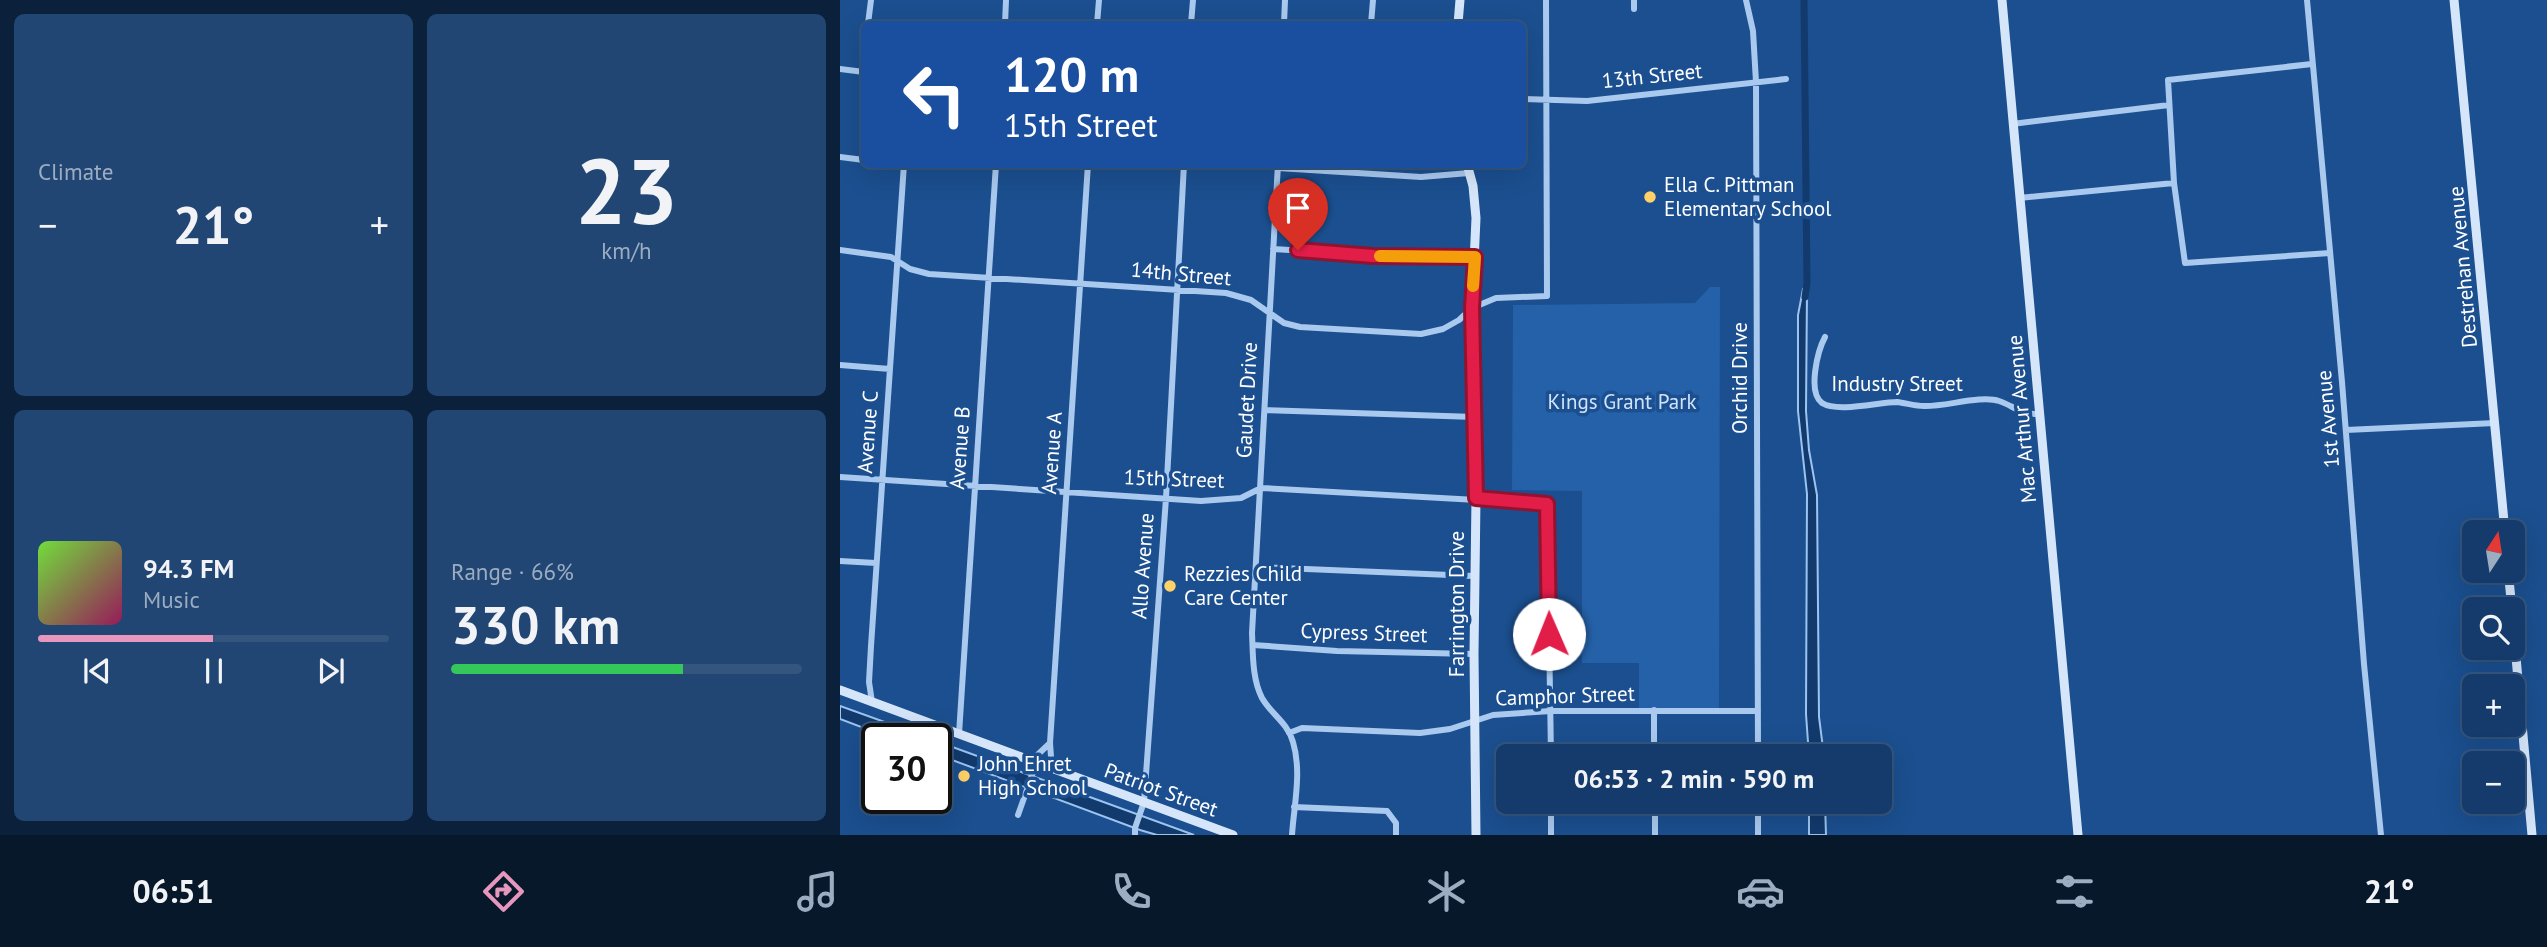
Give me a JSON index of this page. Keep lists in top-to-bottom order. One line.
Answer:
{"streets":{"street":["13th Street","Destrehan Avenue","14th Street","Orchid Drive","Industry Street","Gaudet Drive","Mac Arthur Avenue","1st Avenue","Avenue C","Avenue B","Avenue A","15th Street","Allo Avenue","Farrington Drive","Cypress Street","Camphor Street","Patriot Street"]},"crossings":[["13th Street","14th Street"],["13th Street","Orchid Drive"],["14th Street","Gaudet Drive"],["14th Street","Avenue C"],["14th Street","Avenue B"],["14th Street","Avenue A"],["14th Street","Allo Avenue"],["14th Street","Farrington Drive"],["Orchid Drive","Camphor Street"],["Industry Street","Mac Arthur Avenue"],["Gaudet Drive","15th Street"],["Gaudet Drive","Cypress Street"],["Gaudet Drive","Camphor Street"],["Avenue C","15th Street"],["Avenue C","Patriot Street"],["Avenue B","15th Street"],["Avenue B","Patriot Street"],["Avenue A","15th Street"],["Avenue A","Patriot Street"],["15th Street","Allo Avenue"],["15th Street","Farrington Drive"],["15th Street","Camphor Street"],["Allo Avenue","Patriot Street"],["Farrington Drive","Cypress Street"],["Farrington Drive","Camphor Street"]],"parks":["Kings Grant Park"],"places":["Ella C. Pittman Elementary School","Rezzies Child Care Center","John Ehret High School"],"north":"top","page":{"tile":["Climate",["23","km/h"],["Range · 66%","330 km"]],"turn":["120 m","15th Street"],"heat":["−","21°","+"],"map_buttons":["+","−"],"song":["94.3 FM","Music"],"limit":"30","trip":"06:53 · 2 min · 590 m","tabs":["06:51","21°"]}}
